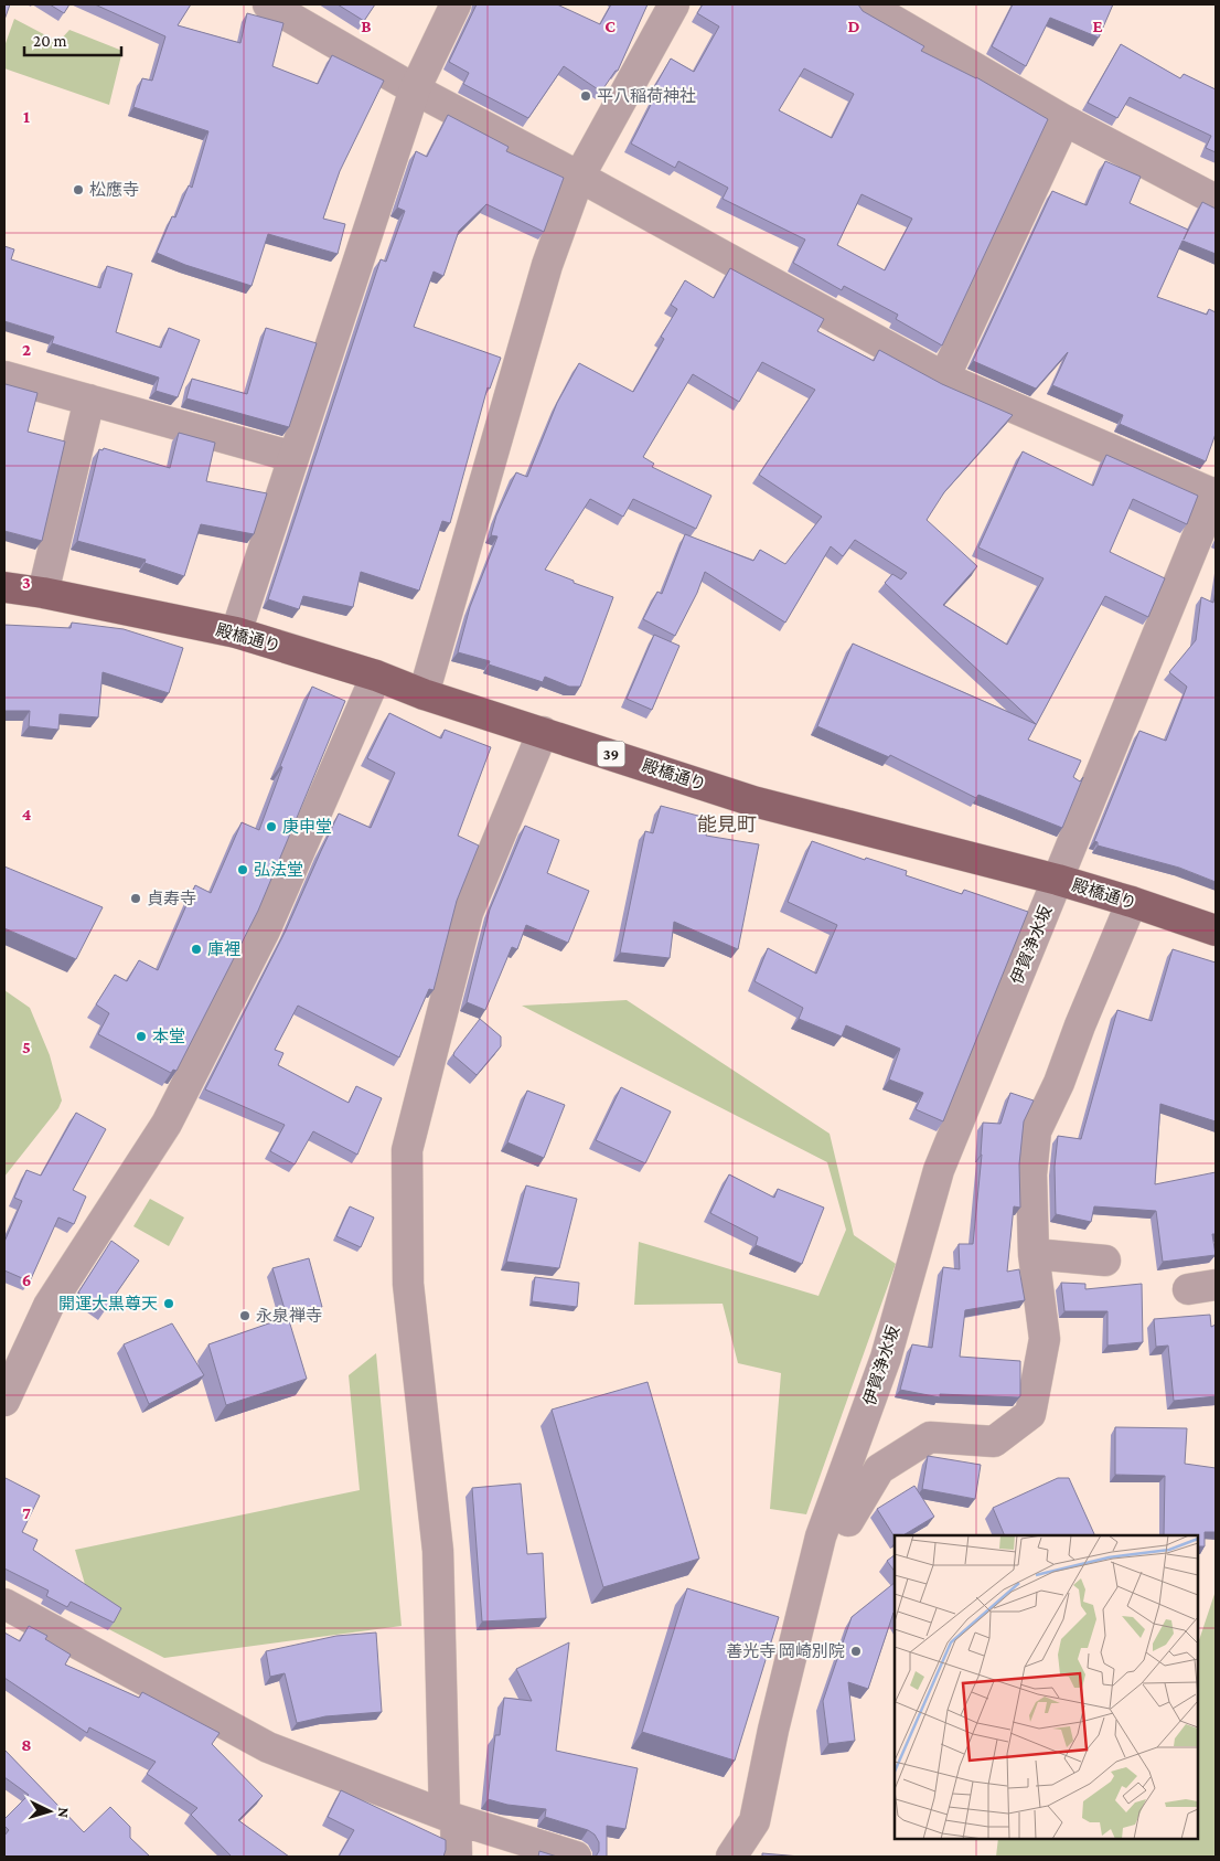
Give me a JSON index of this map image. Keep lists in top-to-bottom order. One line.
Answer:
{"streets":{"main road":["殿橋通り","39"],"street":["伊賀浄水坂"]},"crossings":[["殿橋通り","伊賀浄水坂"]],"districts":["能見町"],"places":["平八稲荷神社","松應寺","庚申堂","弘法堂","貞寿寺","庫裡","本堂","開運大黒尊天","永泉禅寺","善光寺 岡崎別院"],"scale_bar":"20 m","north":"right","grid":{"columns":["B","C","D","E"],"rows":["1","2","3","4","5","6","7","8"]}}
